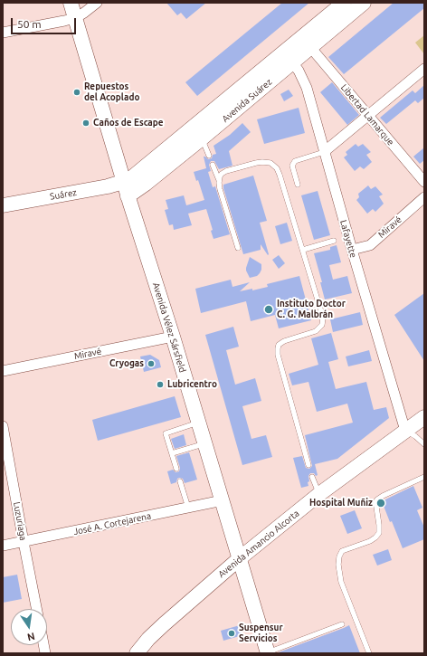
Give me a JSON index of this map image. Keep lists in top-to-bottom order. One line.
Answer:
{"streets":{"main road":["Avenida Suárez","Suárez","Avenida Vélez Sársfield","Avenida Amancio Alcorta"],"street":["Libertad Lamarque","Miravé","Lafayette","Luzuriaga","José A. Cortejarena"]},"crossings":[["Avenida Suárez","Libertad Lamarque"],["Avenida Suárez","Suárez"],["Avenida Suárez","Lafayette"],["Avenida Suárez","Avenida Vélez Sársfield"],["Suárez","Avenida Vélez Sársfield"],["Miravé","Lafayette"],["Miravé","Avenida Vélez Sársfield"],["Lafayette","Avenida Amancio Alcorta"],["Avenida Vélez Sársfield","José A. Cortejarena"],["Avenida Vélez Sársfield","Avenida Amancio Alcorta"],["Luzuriaga","José A. Cortejarena"]],"places":["Repuestos del Acoplado","Caños de Escape","Instituto Doctor C. G. Malbrán","Cryogas","Lubricentro","Hospital Muñiz","Suspensur Servicios"],"scale_bar":"50 m","north":"bottom"}
